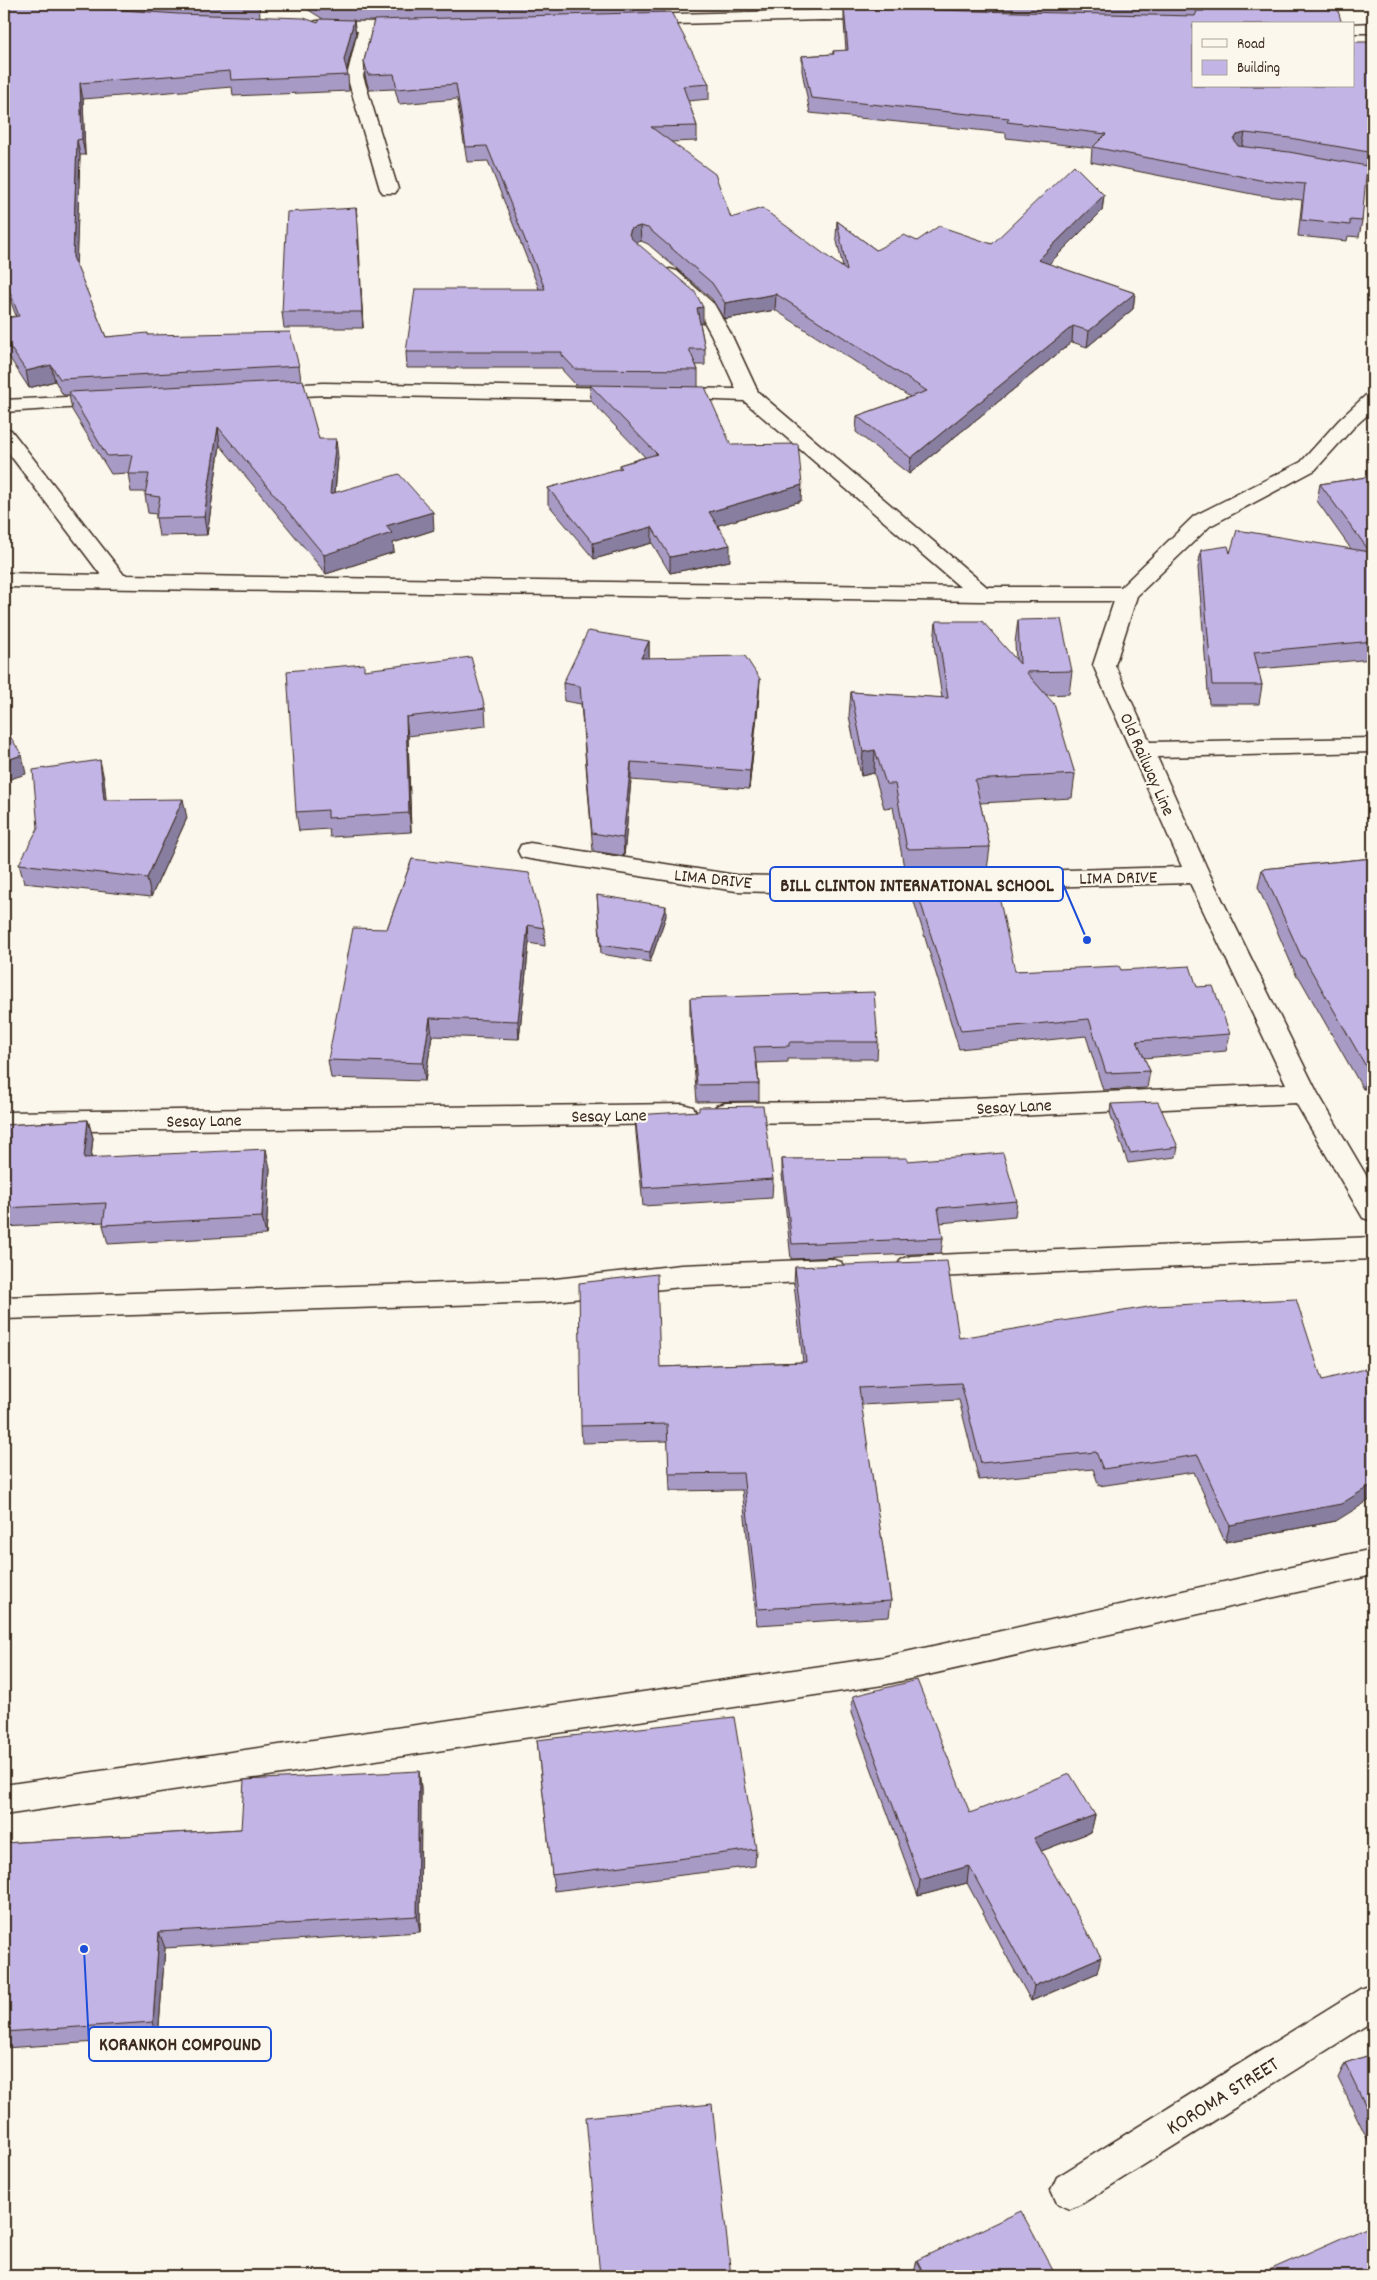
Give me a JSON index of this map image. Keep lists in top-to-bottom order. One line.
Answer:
{"streets":{"street":["Old Railway Line","LIMA DRIVE","Sesay Lane","KOROMA STREET"]},"crossings":[["Old Railway Line","LIMA DRIVE"],["Old Railway Line","Sesay Lane"]],"places":["BILL CLINTON INTERNATIONAL SCHOOL","KORANKOH COMPOUND"],"legend":["Road","Building"]}
